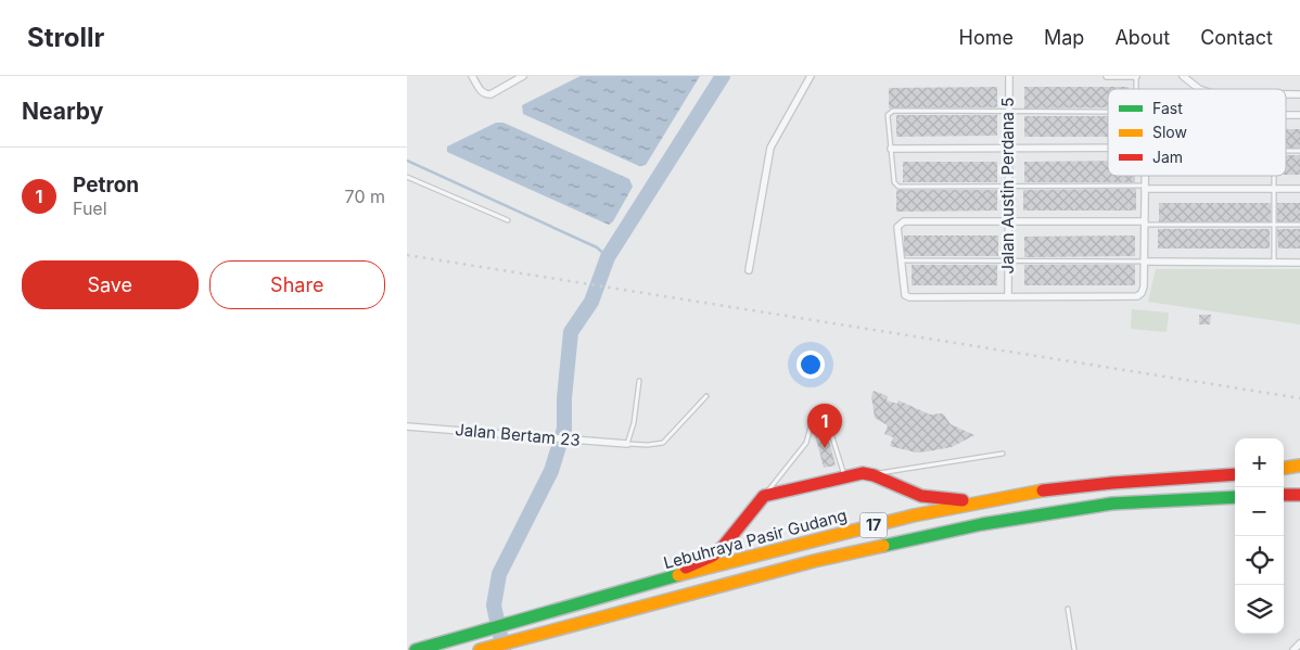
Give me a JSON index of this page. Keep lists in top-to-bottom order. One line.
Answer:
{"streets":{"highway":["17","Lebuhraya Pasir Gudang"],"street":["Jalan Austin Perdana 5","Jalan Bertam 23"]},"legend":["Fast","Slow","Jam"],"page":{"header":"Strollr","nav":["Home","Map","About","Contact"],"heading":"Nearby","list":[{"mark":"1","name":"Petron","note":"Fuel","value":"70 m"}],"buttons":["Save","Share"],"pins":"1","map_buttons":["+","−"]}}
